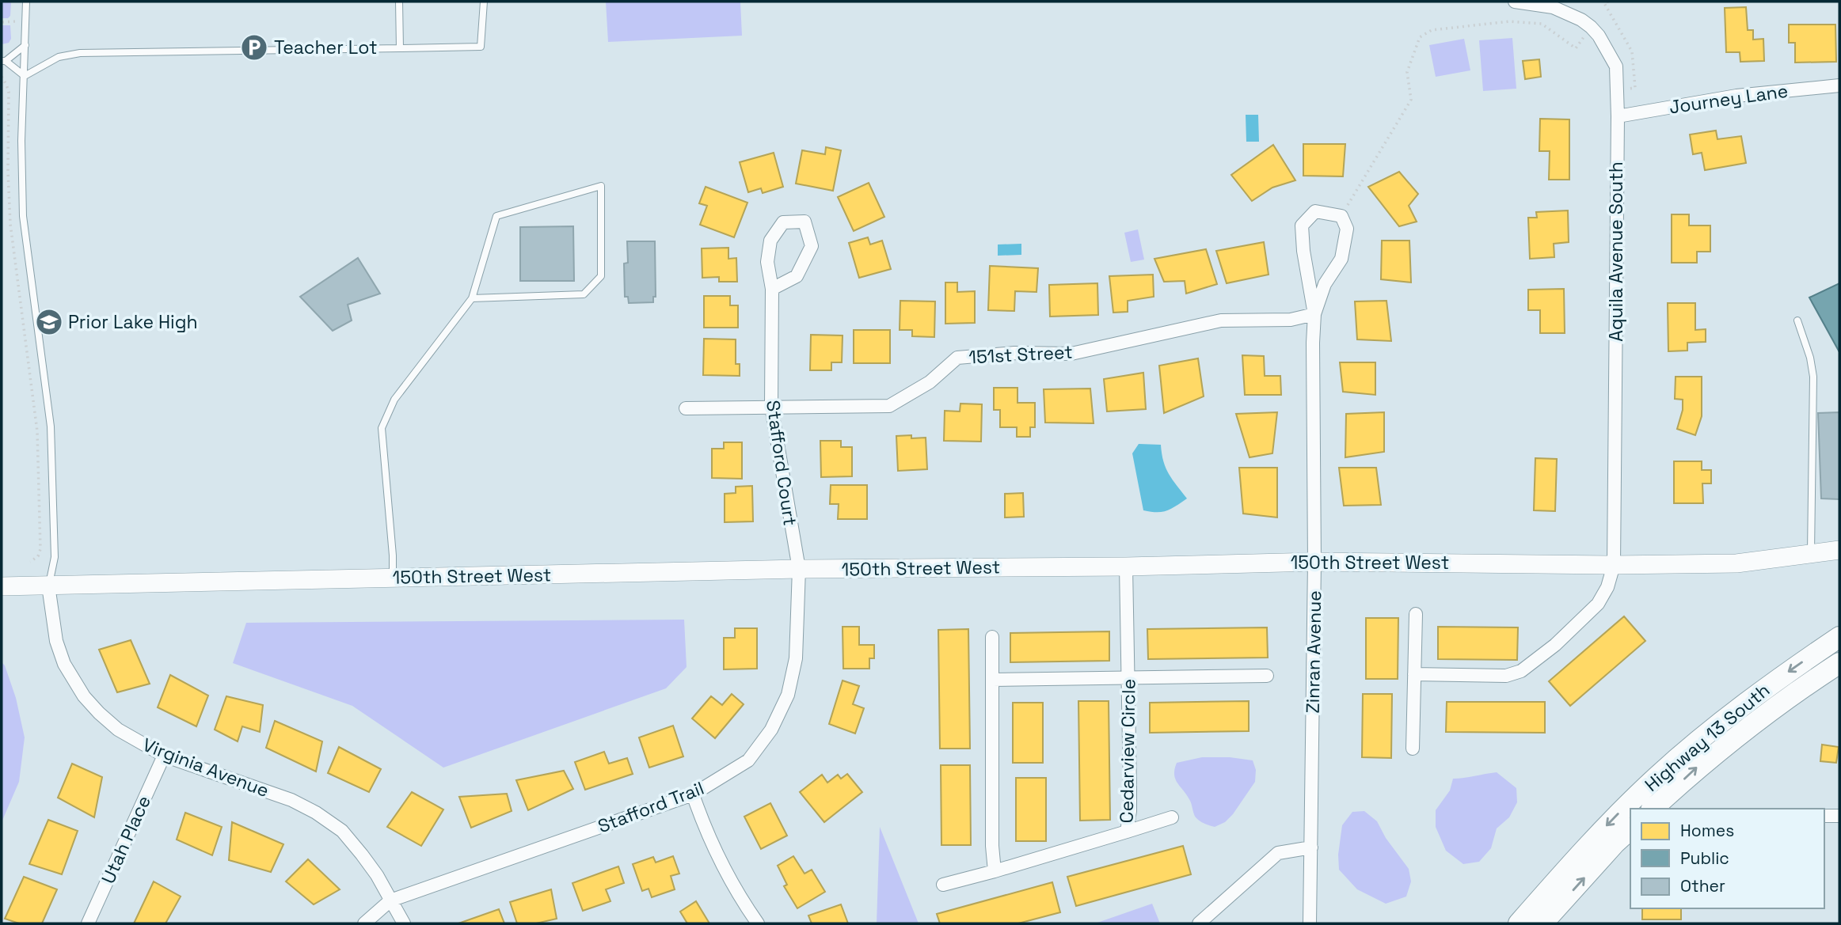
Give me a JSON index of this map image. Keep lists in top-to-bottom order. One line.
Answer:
{"streets":{"main road":["Highway 13 South"],"street":["Journey Lane","Aquila Avenue South","151st Street","Stafford Court","150th Street West","Zinran Avenue","Cedarview Circle","Virginia Avenue","Stafford Trail","Utah Place"]},"crossings":[["Journey Lane","Aquila Avenue South"],["Aquila Avenue South","150th Street West"],["151st Street","Stafford Court"],["151st Street","Zinran Avenue"],["Stafford Court","150th Street West"],["Stafford Court","Stafford Trail"],["150th Street West","Zinran Avenue"],["150th Street West","Cedarview Circle"],["150th Street West","Virginia Avenue"],["150th Street West","Stafford Trail"],["Virginia Avenue","Stafford Trail"],["Virginia Avenue","Utah Place"]],"places":{"parking":["Teacher Lot"],"school or university":["Prior Lake High"]},"legend":["Homes","Public","Other"]}
